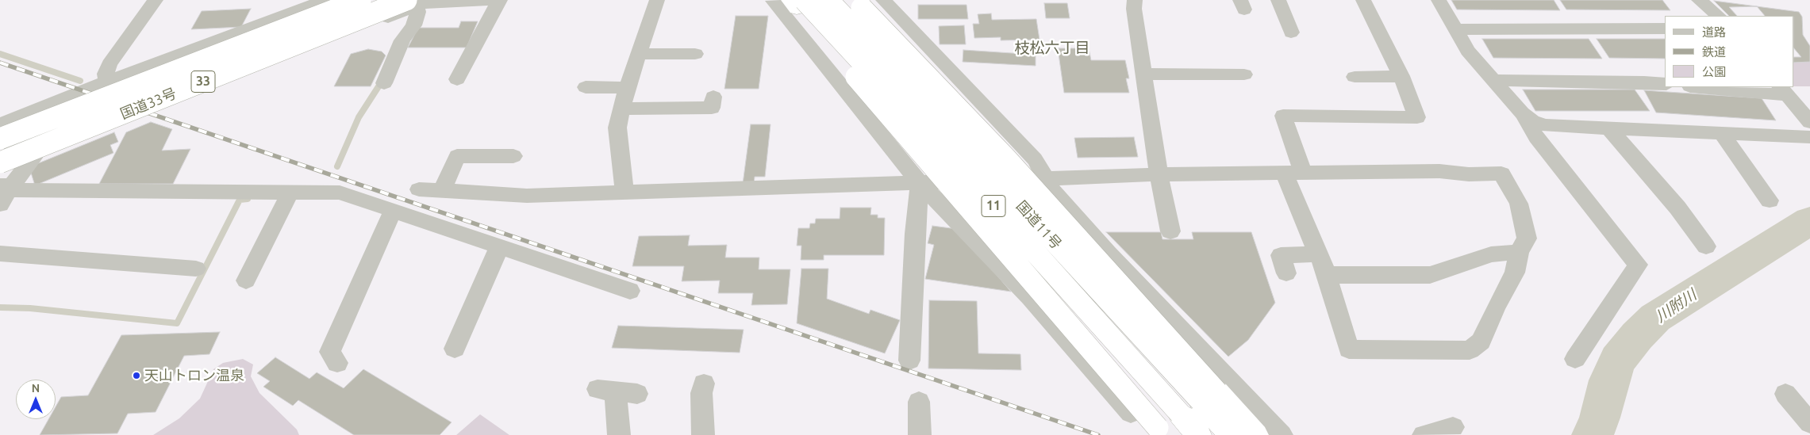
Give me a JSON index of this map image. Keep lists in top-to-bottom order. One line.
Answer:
{"streets":{"highway":["33","国道33号","11","国道11号"]},"crossings":[["11","国道11号"]],"districts":["枝松六丁目"],"water":["川附川"],"places":["天山トロン温泉"],"legend":["道路","鉄道","公園"],"north":"top"}
